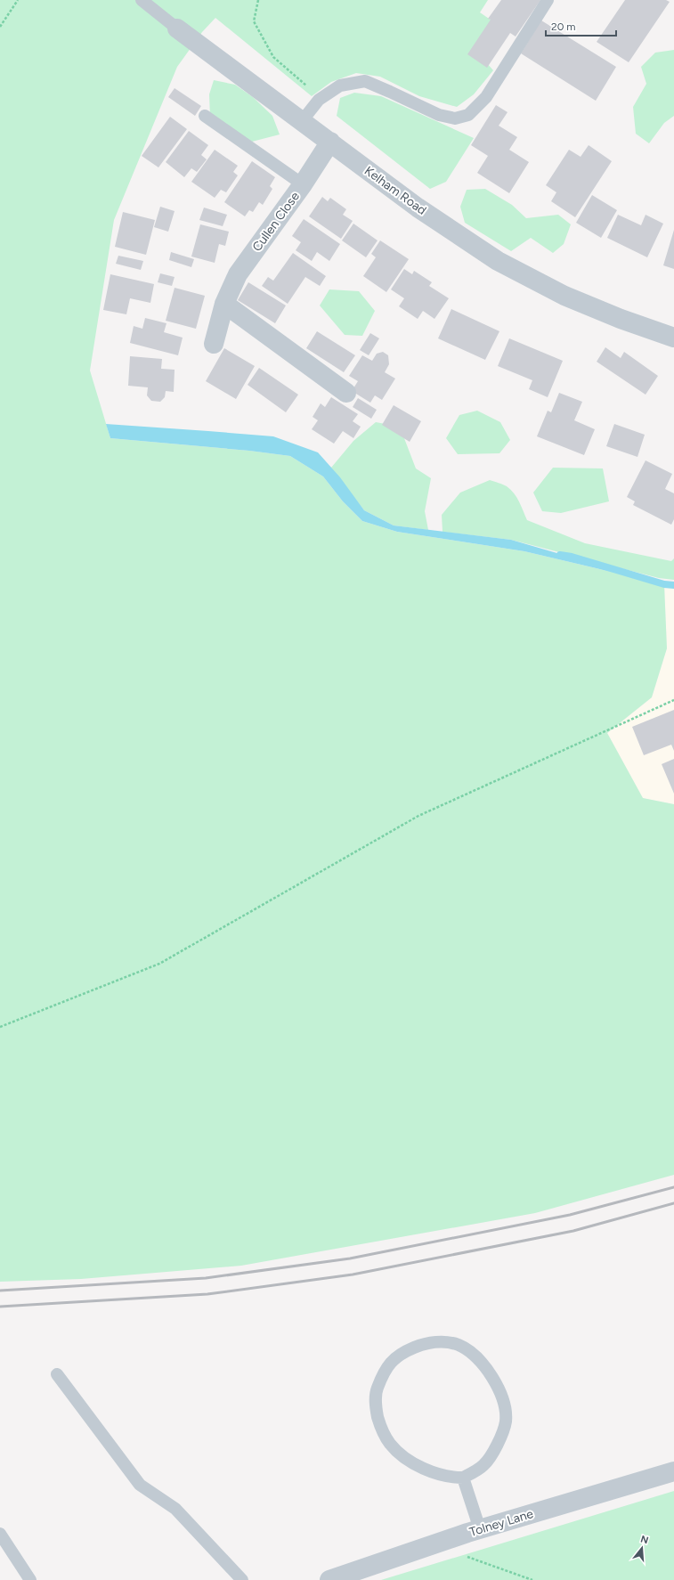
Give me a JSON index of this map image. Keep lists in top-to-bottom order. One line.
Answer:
{"streets":{"street":["Kelham Road","Cullen Close","Tolney Lane"]},"crossings":[["Kelham Road","Cullen Close"]],"scale_bar":"20 m","north":"top"}
